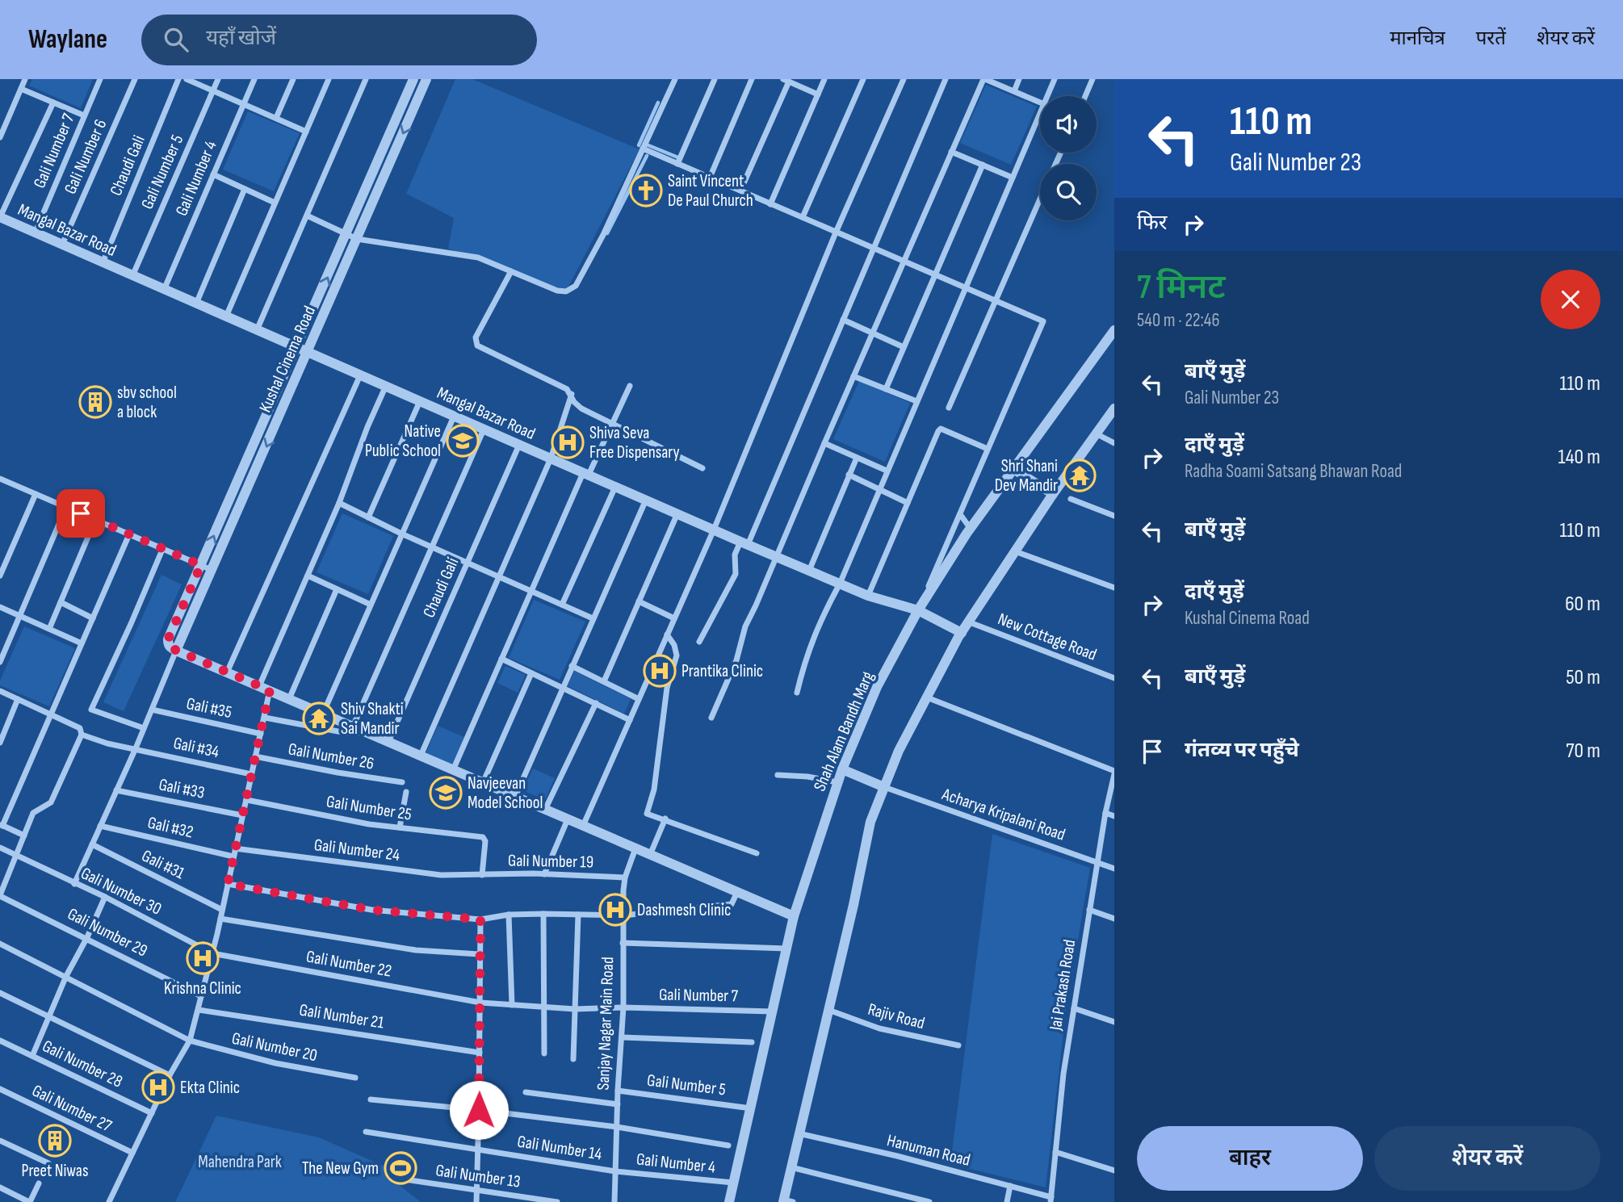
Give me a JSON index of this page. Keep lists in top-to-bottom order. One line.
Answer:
{"streets":{"street":["Gali Number 7","Gali Number 6","Chaudi Gali","Gali Number 5","Gali Number 4","Mangal Bazar Road","Kushal Cinema Road","New Cottage Road","Gali #35","Shah Alam Bandh Marg","Gali #34","Gali Number 26","Gali #33","Gali Number 25","Acharya Kripalani Road","Gali #32","Gali Number 24","Gali Number 19","Gali #31","Gali Number 30","Gali Number 29","Gali Number 22","Jai Prakash Road","Gali Number 21","Rajiv Road","Sanjay Nagar Main Road","Gali Number 20","Gali Number 28","Gali Number 27","Gali Number 14","Hanuman Road","Gali Number 13"]},"crossings":[["Gali Number 7","Mangal Bazar Road"],["Gali Number 7","Shah Alam Bandh Marg"],["Gali Number 7","Gali Number 22"],["Gali Number 7","Sanjay Nagar Main Road"],["Gali Number 6","Mangal Bazar Road"],["Chaudi Gali","Mangal Bazar Road"],["Gali Number 5","Mangal Bazar Road"],["Gali Number 5","Shah Alam Bandh Marg"],["Gali Number 5","Sanjay Nagar Main Road"],["Gali Number 4","Mangal Bazar Road"],["Gali Number 4","Shah Alam Bandh Marg"],["Gali Number 4","Sanjay Nagar Main Road"],["Gali Number 4","Gali Number 14"],["Mangal Bazar Road","Kushal Cinema Road"],["Mangal Bazar Road","Shah Alam Bandh Marg"],["Gali Number 25","Gali Number 19"],["Acharya Kripalani Road","Jai Prakash Road"],["Gali Number 24","Gali Number 19"],["Gali Number 19","Sanjay Nagar Main Road"],["Gali Number 30","Gali Number 22"],["Jai Prakash Road","Hanuman Road"],["Sanjay Nagar Main Road","Gali Number 14"]],"parks":["Mahendra Park"],"places":{"church":["Saint Vincent De Paul Church"],"building":["sbv school a block","Preet Niwas"],"school or university":["Native Public School","Navjeevan Model School"],"hospital":["Shiva Seva Free Dispensary","Prantika Clinic","Dashmesh Clinic","Krishna Clinic","Ekta Clinic"],"temple":["Shri Shani Dev Mandir","Shiv Shakti Sai Mandir"],"sports":["The New Gym"]},"page":{"header":"Waylane","search":"यहाँ खोजें","nav":["मानचित्र","परतें","शेयर करें"],"turn":["110 m","Gali Number 23"],"then":"फिर","heading":["7 मिनट","540 m · 22:46"],"list":[{"name":"बाएँ मुड़ें","note":"Gali Number 23","value":"110 m"},{"name":"दाएँ मुड़ें","note":"Radha Soami Satsang Bhawan Road","value":"140 m"},{"name":"बाएँ मुड़ें","value":"110 m"},{"name":"दाएँ मुड़ें","note":"Kushal Cinema Road","value":"60 m"},{"name":"बाएँ मुड़ें","value":"50 m"},{"name":"गंतव्य पर पहुँचे","value":"70 m"}],"buttons":["बाहर","शेयर करें"]}}
